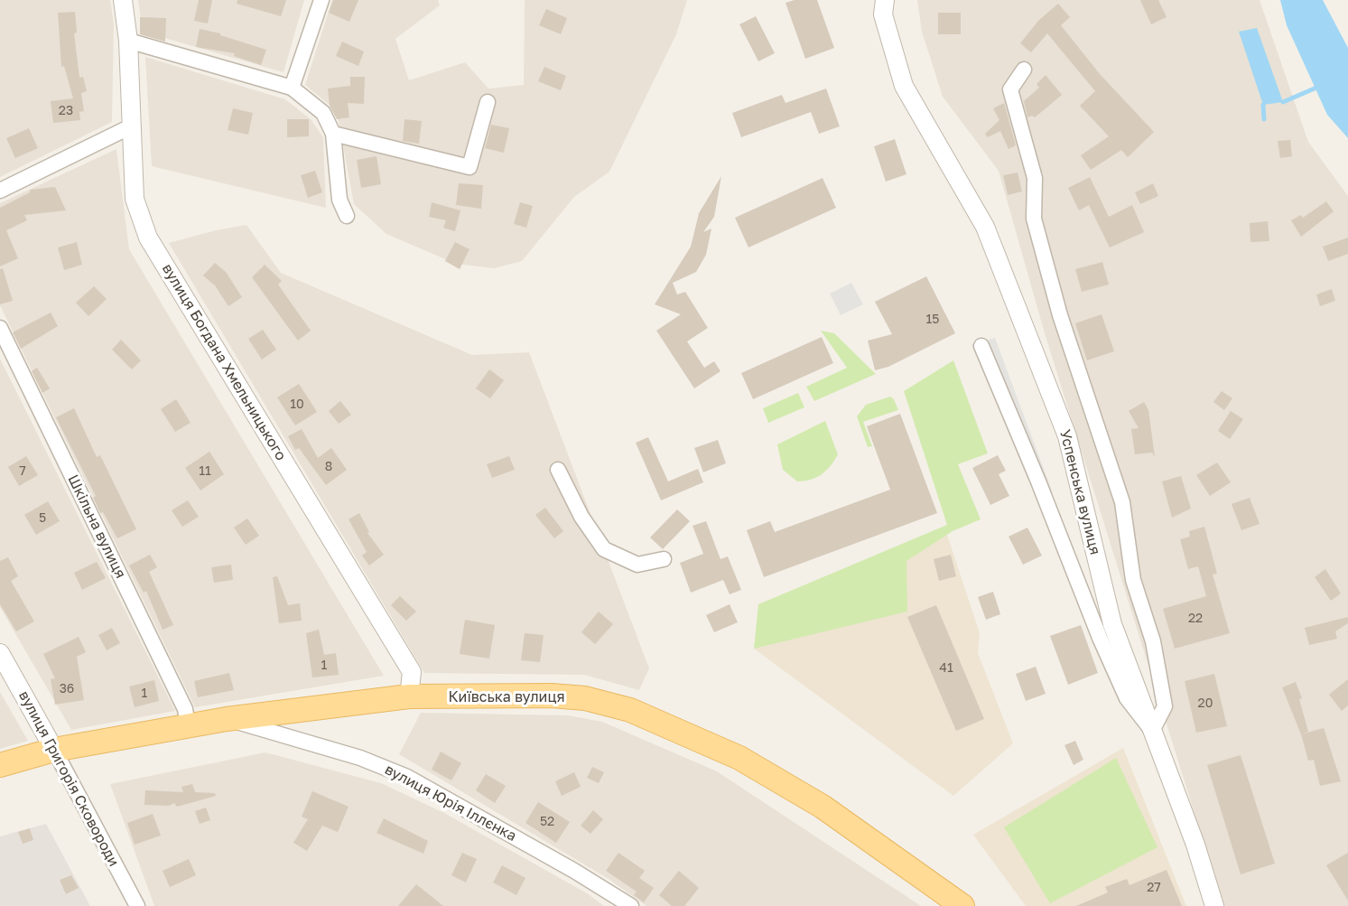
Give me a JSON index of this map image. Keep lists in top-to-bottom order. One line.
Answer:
{"streets":{"main road":["Київська вулиця"],"street":["вулиця Богдана Хмельницького","Успенська вулиця","Шкільна вулиця","вулиця Григорія Сковороди","вулиця Юрія Іллєнка"]},"crossings":[["вулиця Богдана Хмельницького","Київська вулиця"],["Шкільна вулиця","Київська вулиця"],["Київська вулиця","вулиця Григорія Сковороди"],["Київська вулиця","вулиця Юрія Іллєнка"]],"house_numbers":["23","15","10","8","7","11","5","22","1","41","36","1","20","52","27"]}
